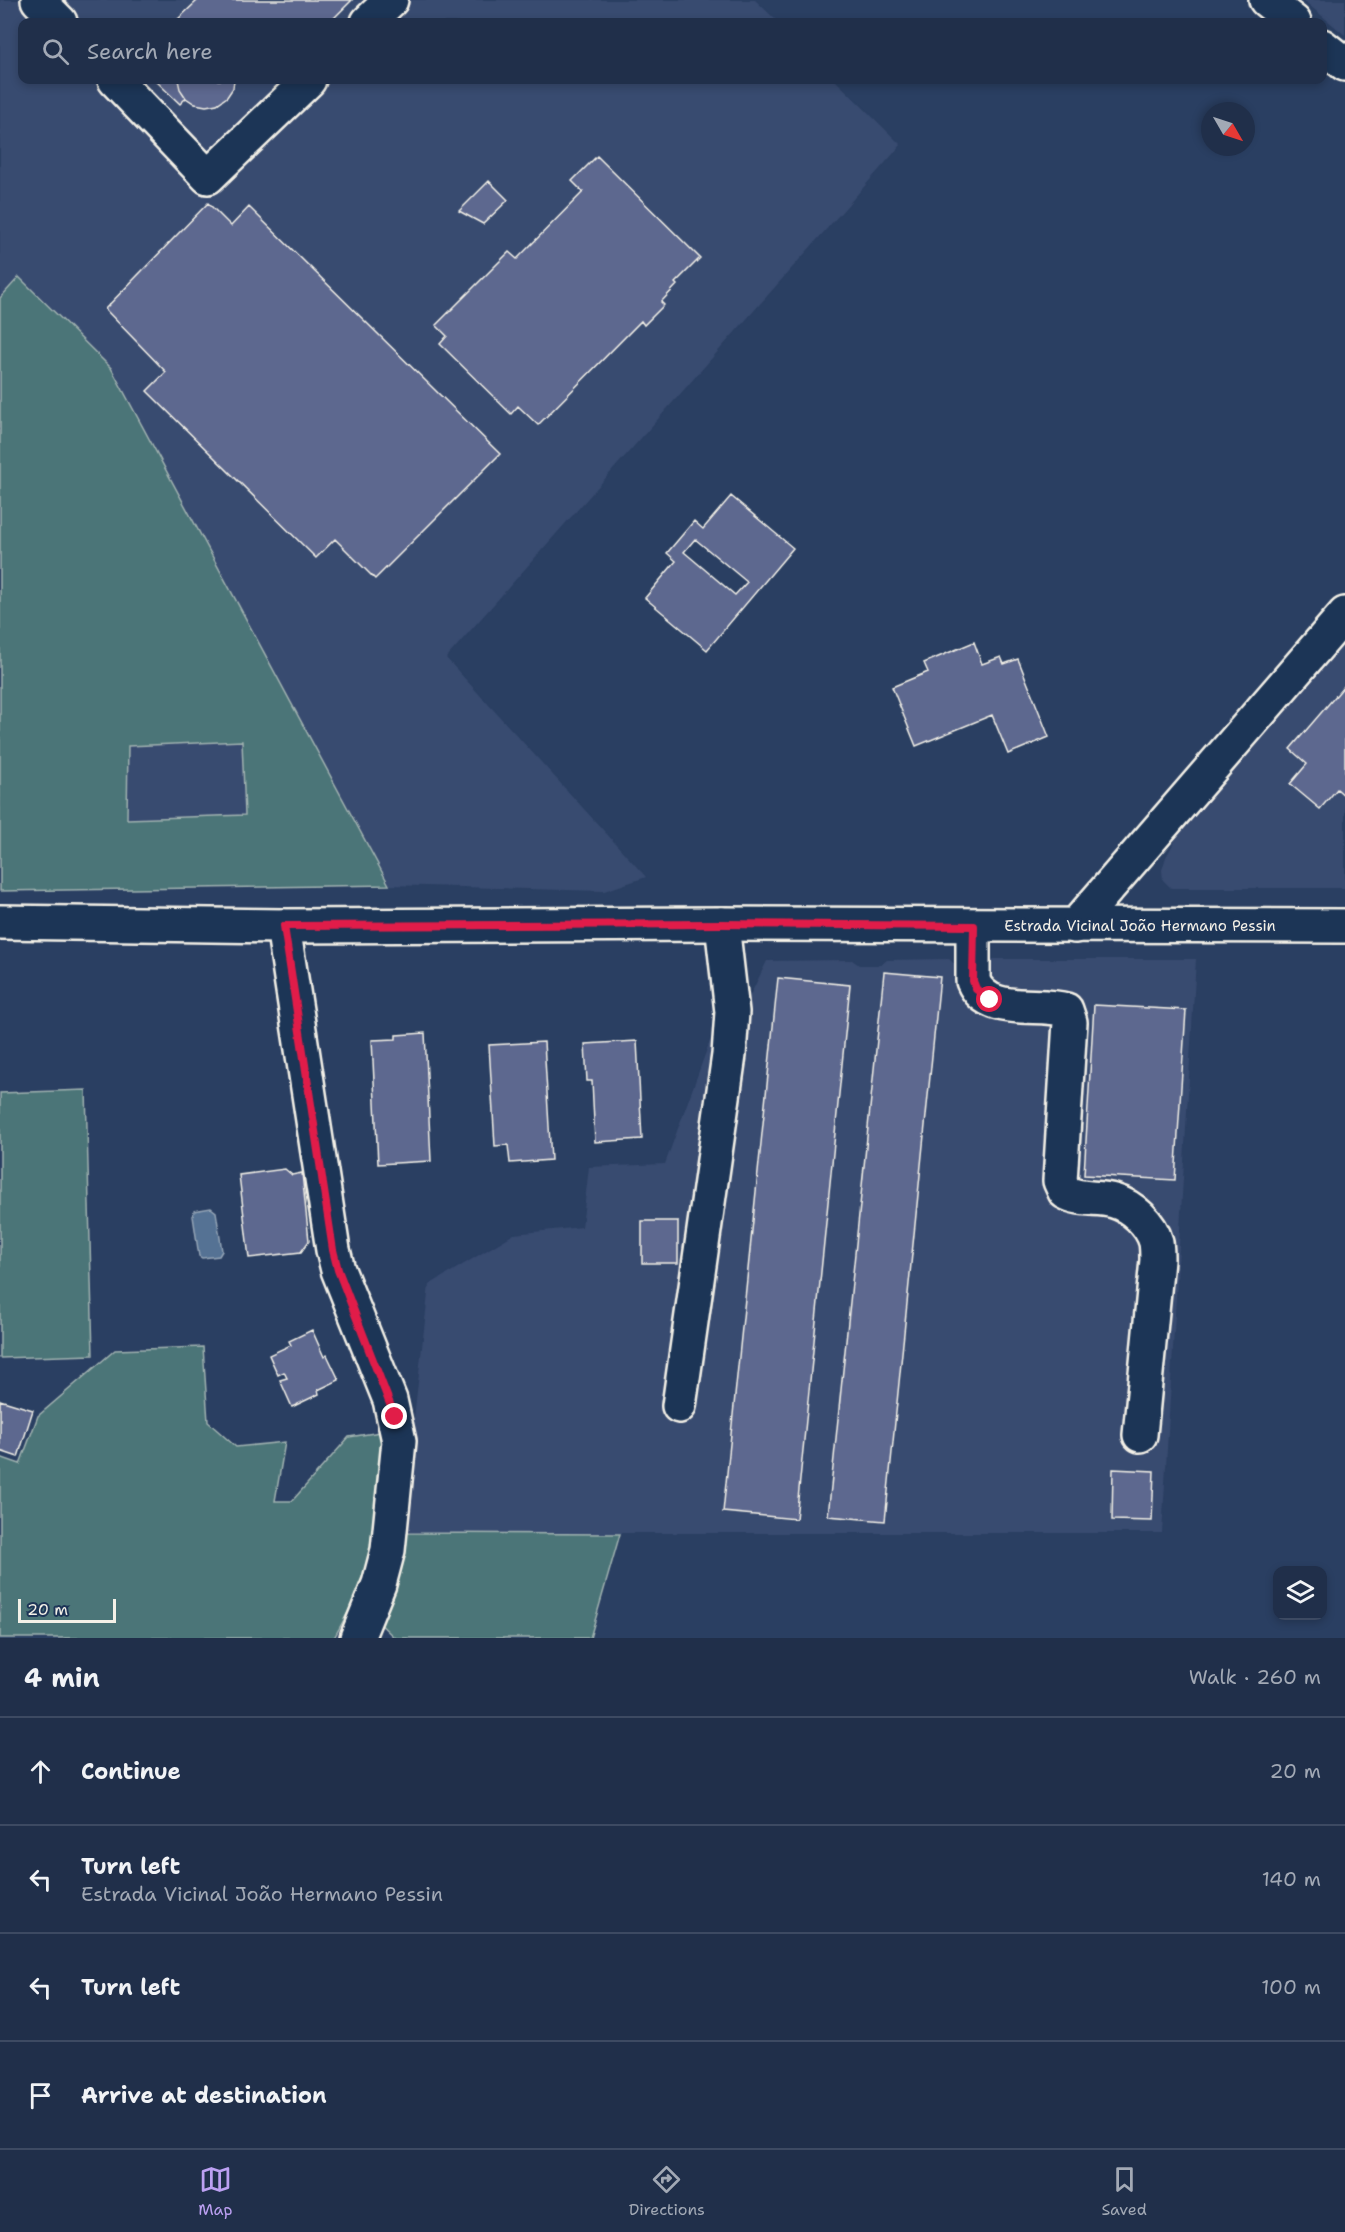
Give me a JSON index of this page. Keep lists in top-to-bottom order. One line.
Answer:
{"streets":{"main road":["Estrada Vicinal João Hermano Pessin"]},"scale_bar":"20 m","north":"bottom right","page":{"search":"Search here","scale":"20 m","heading":["4 min","Walk · 260 m"],"list":[["Continue","20 m"],["Turn left","Estrada Vicinal João Hermano Pessin","140 m"],["Turn left","100 m"],"Arrive at destination"],"nav":["Map","Directions","Saved"]}}
